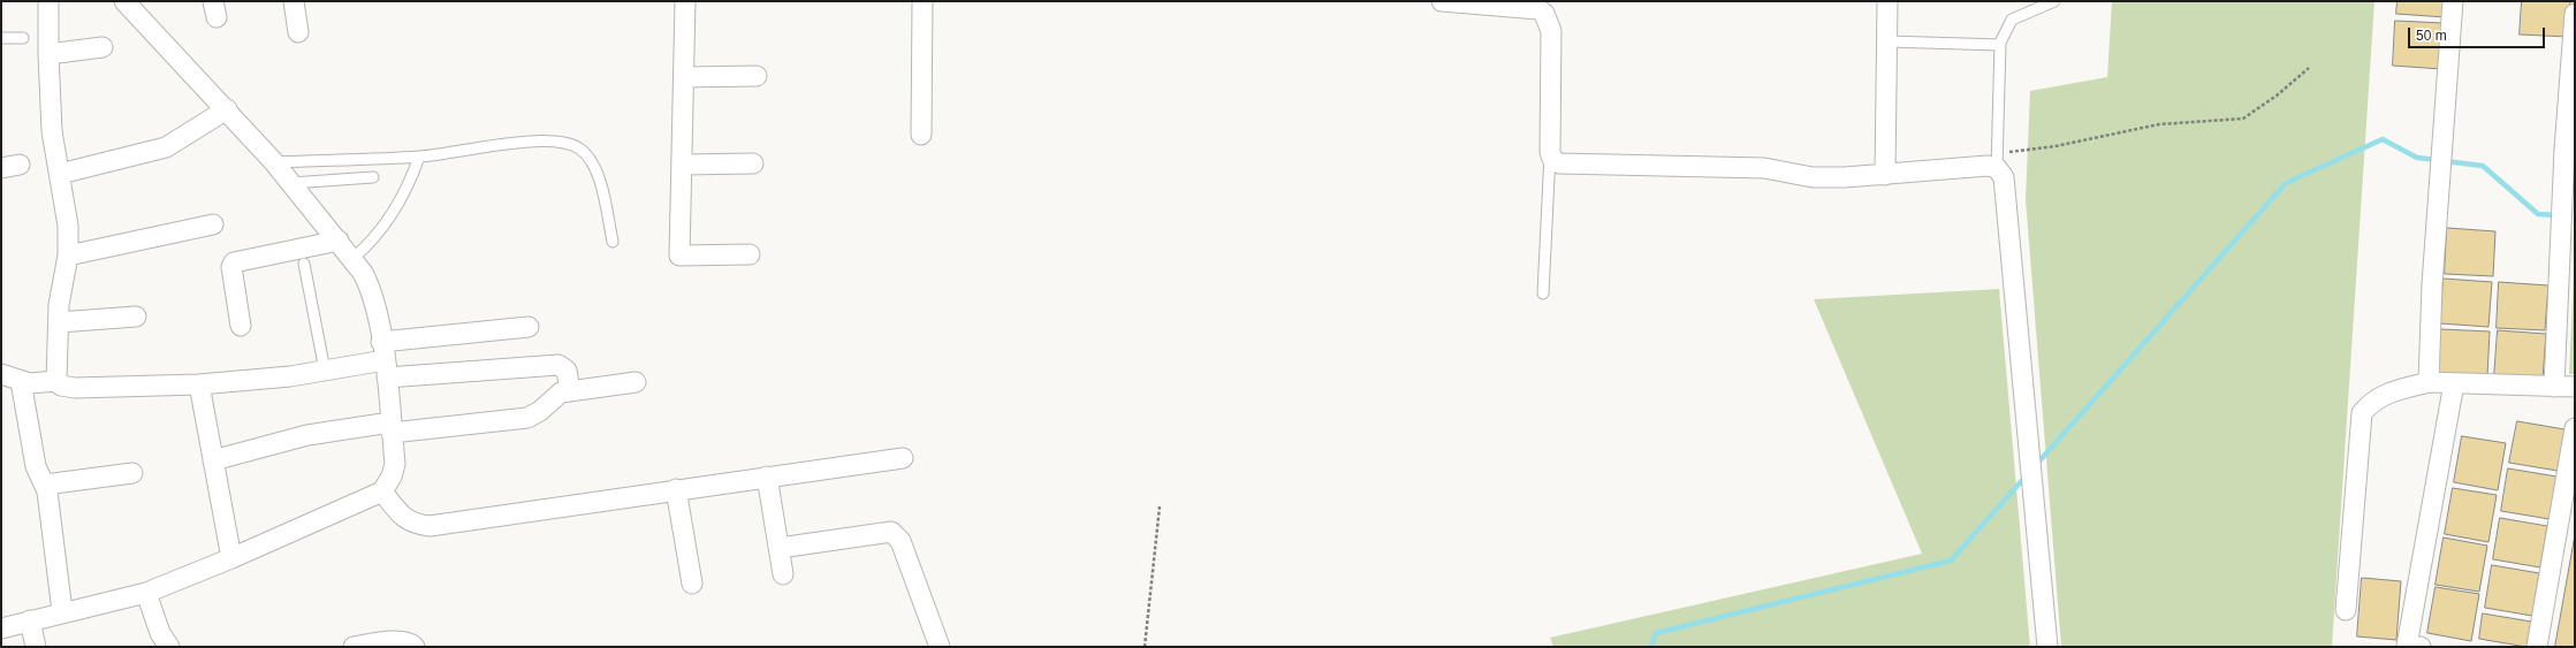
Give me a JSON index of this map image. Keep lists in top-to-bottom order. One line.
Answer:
{"scale_bar":"50 m"}
